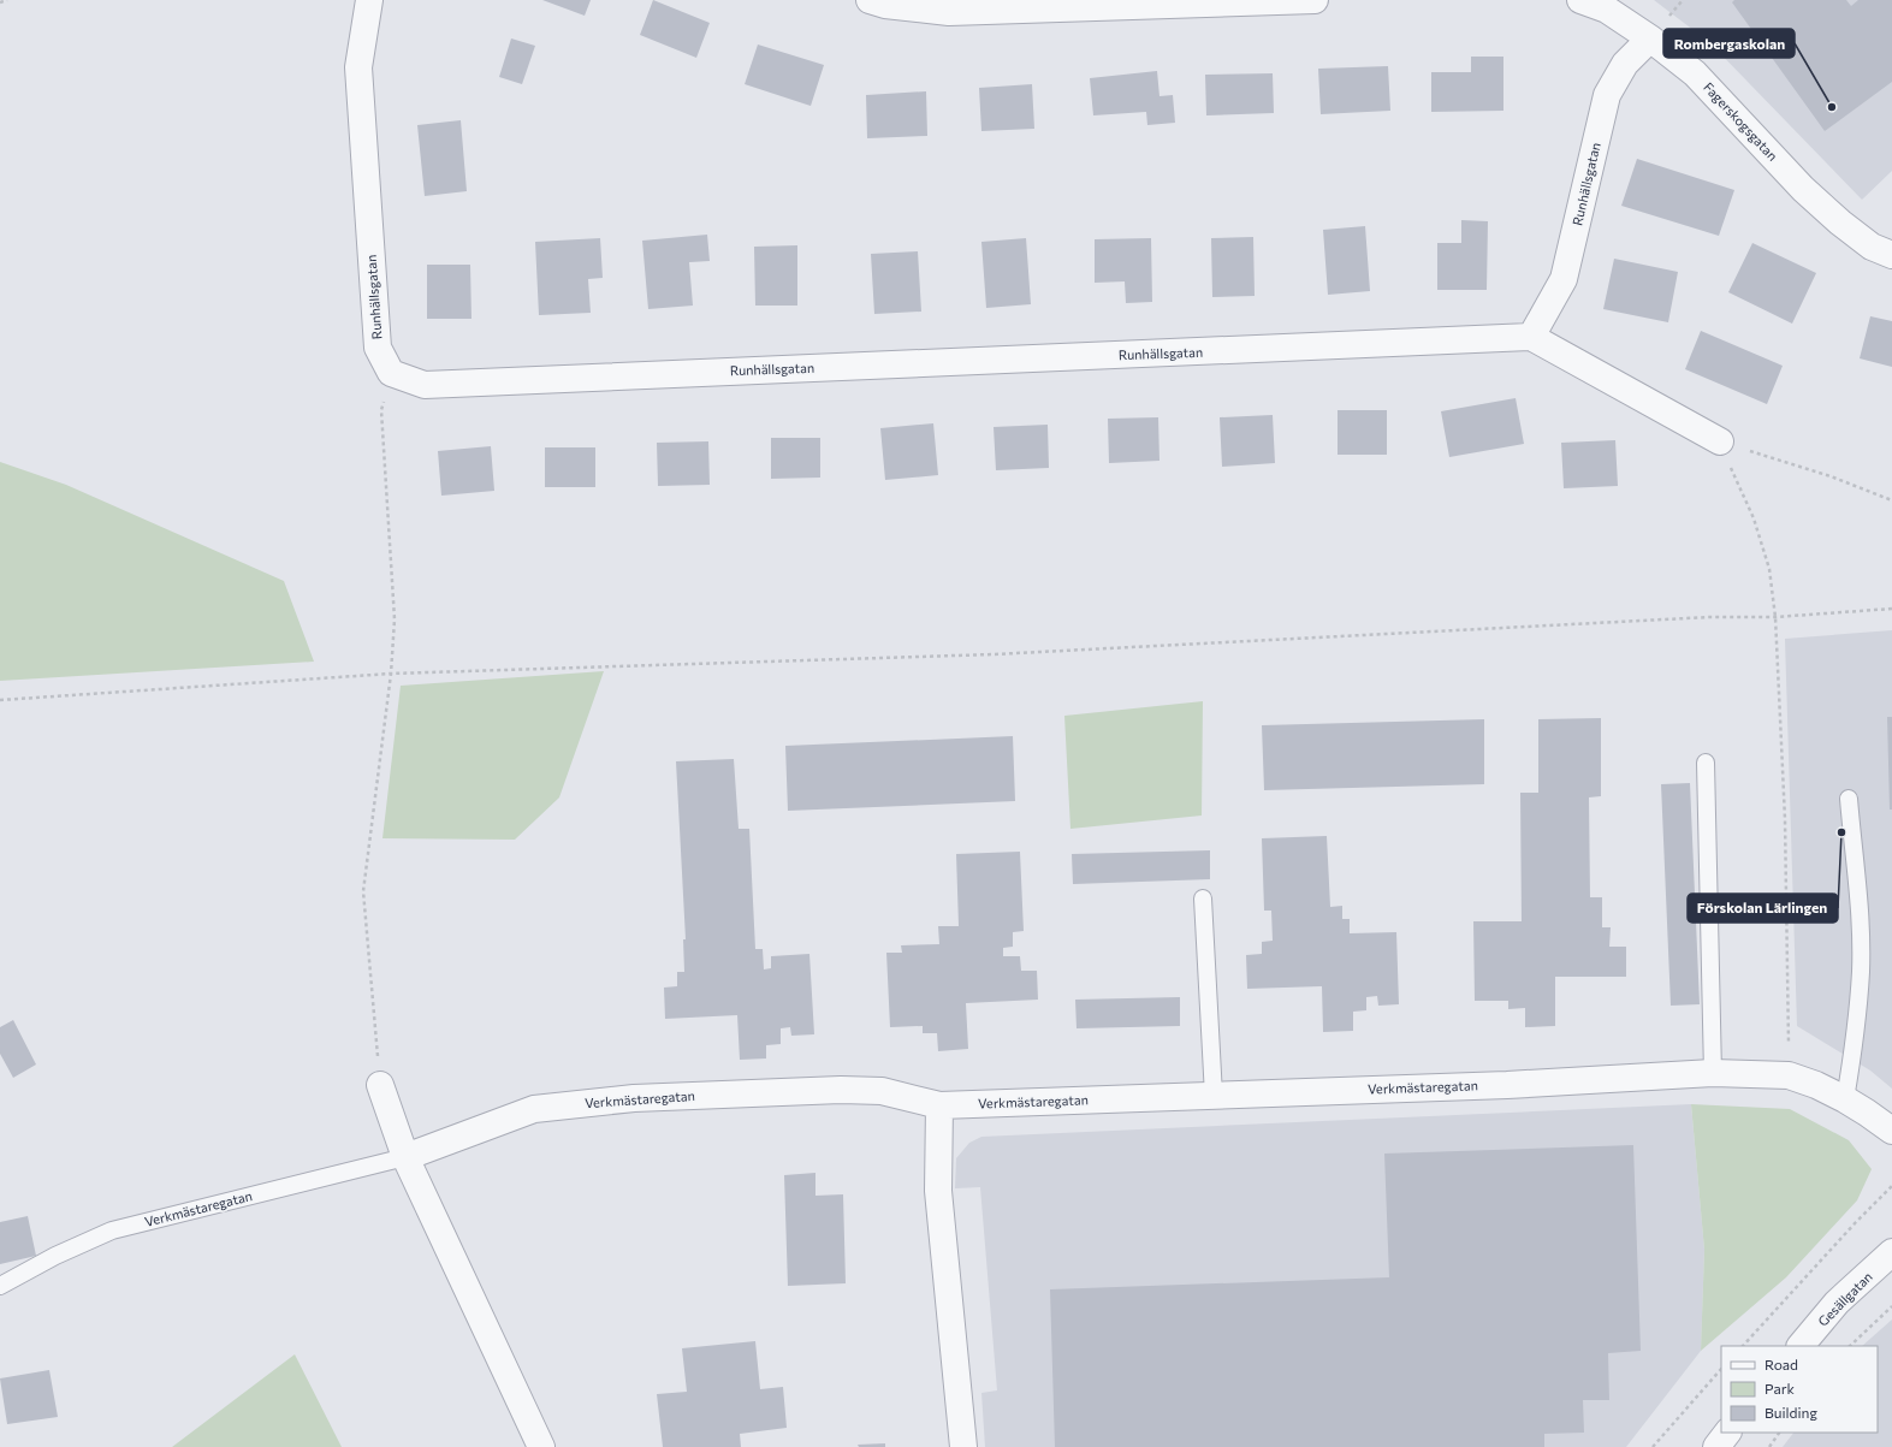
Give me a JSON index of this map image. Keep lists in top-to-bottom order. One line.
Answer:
{"streets":{"street":["Fagerskogsgatan","Runhällsgatan","Verkmästaregatan","Gesällgatan"]},"crossings":[["Fagerskogsgatan","Runhällsgatan"]],"places":["Rombergaskolan","Förskolan Lärlingen"],"legend":["Road","Park","Building"]}
